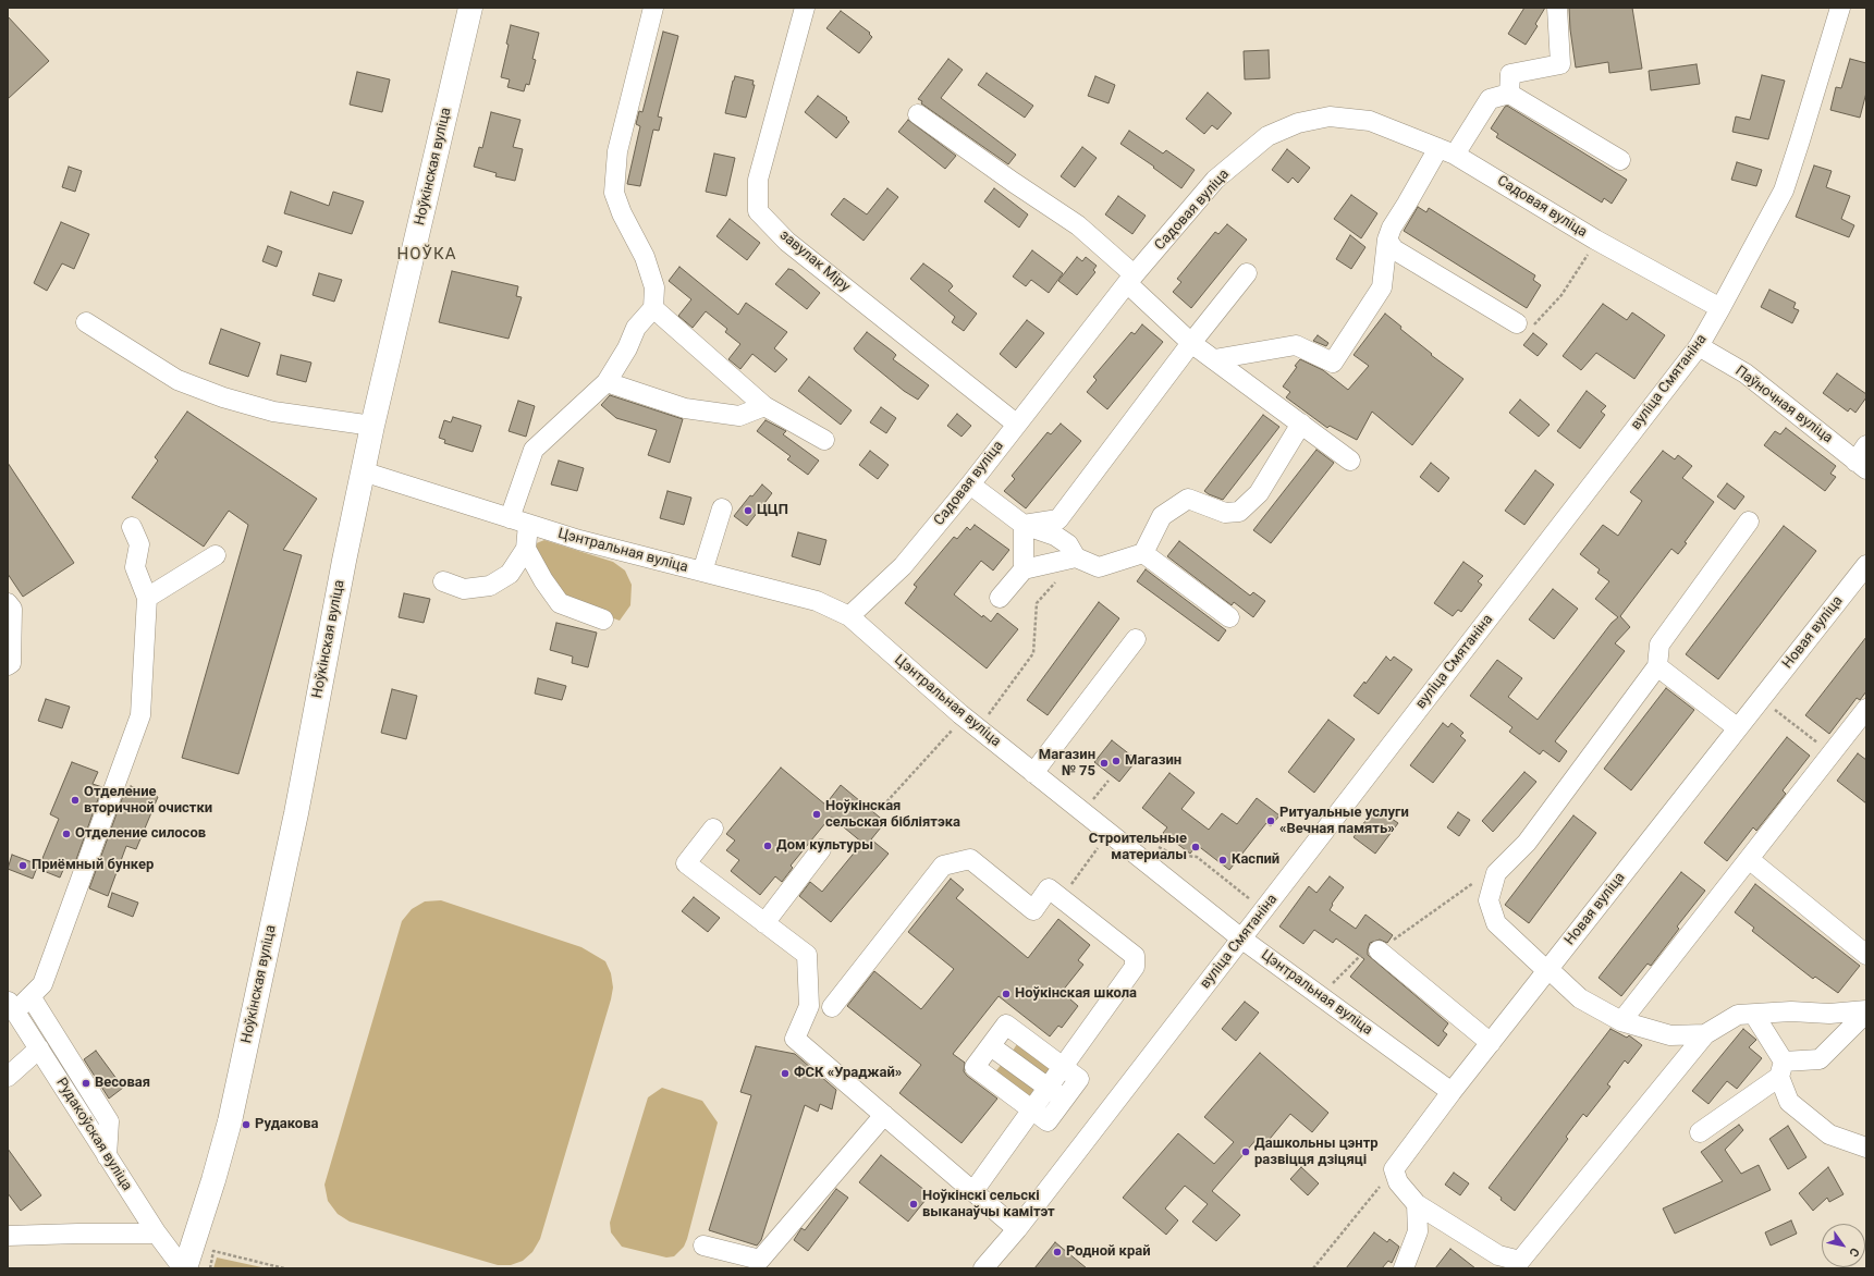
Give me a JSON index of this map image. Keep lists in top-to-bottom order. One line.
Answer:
{"streets":{"main road":["Ноўкінская вуліца"],"street":["Садовая вуліца","завулак Міру","вуліца Смятаніна","Паўночная вуліца","Цэнтральная вуліца","Новая вуліца","Рудакоўская вуліца"]},"crossings":[["Ноўкінская вуліца","Цэнтральная вуліца"],["Ноўкінская вуліца","Рудакоўская вуліца"],["Садовая вуліца","завулак Міру"],["Садовая вуліца","вуліца Смятаніна"],["Садовая вуліца","Цэнтральная вуліца"],["вуліца Смятаніна","Паўночная вуліца"],["вуліца Смятаніна","Цэнтральная вуліца"],["Цэнтральная вуліца","Новая вуліца"]],"districts":["НОЎКА"],"places":["ЦЦП","Магазин","Магазин № 75","Отделение вторичной очистки","Ноўкінская сельская бібліятэка","Ритуальные услуги «Вечная память»","Отделение силосов","Дом культуры","Строительные материалы","Каспий","Приёмный бункер","Ноўкінская школа","ФСК «Ураджай»","Весовая","Рудакова","Дашкольны цэнтр развіцця дзіцяці","Ноўкінскі сельскі выканаўчы камітэт","Родной край"],"north":"bottom right"}
